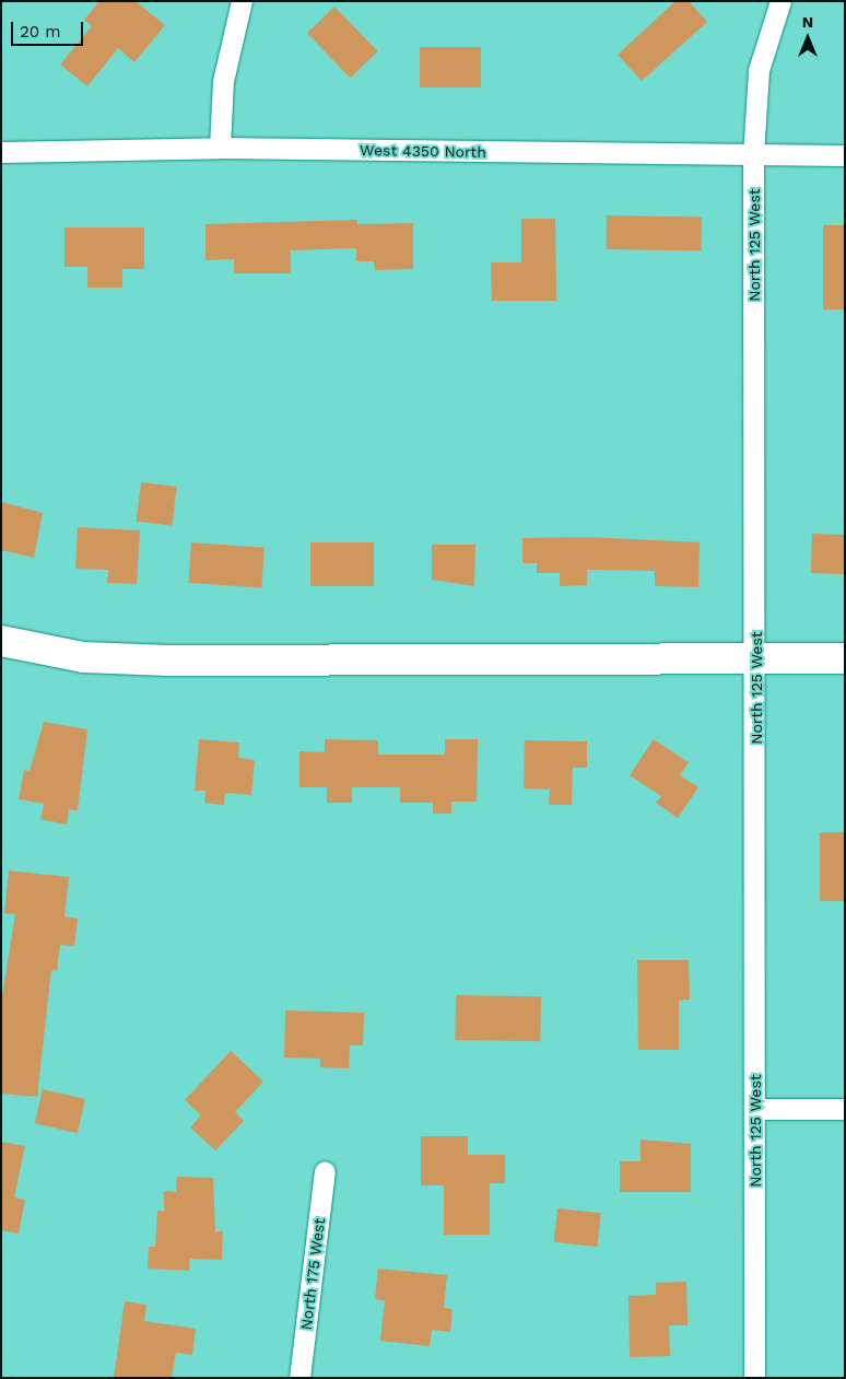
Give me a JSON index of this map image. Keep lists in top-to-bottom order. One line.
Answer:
{"streets":{"street":["West 4350 North","North 125 West","North 175 West"]},"crossings":[["West 4350 North","North 125 West"]],"scale_bar":"20 m","north":"top"}
